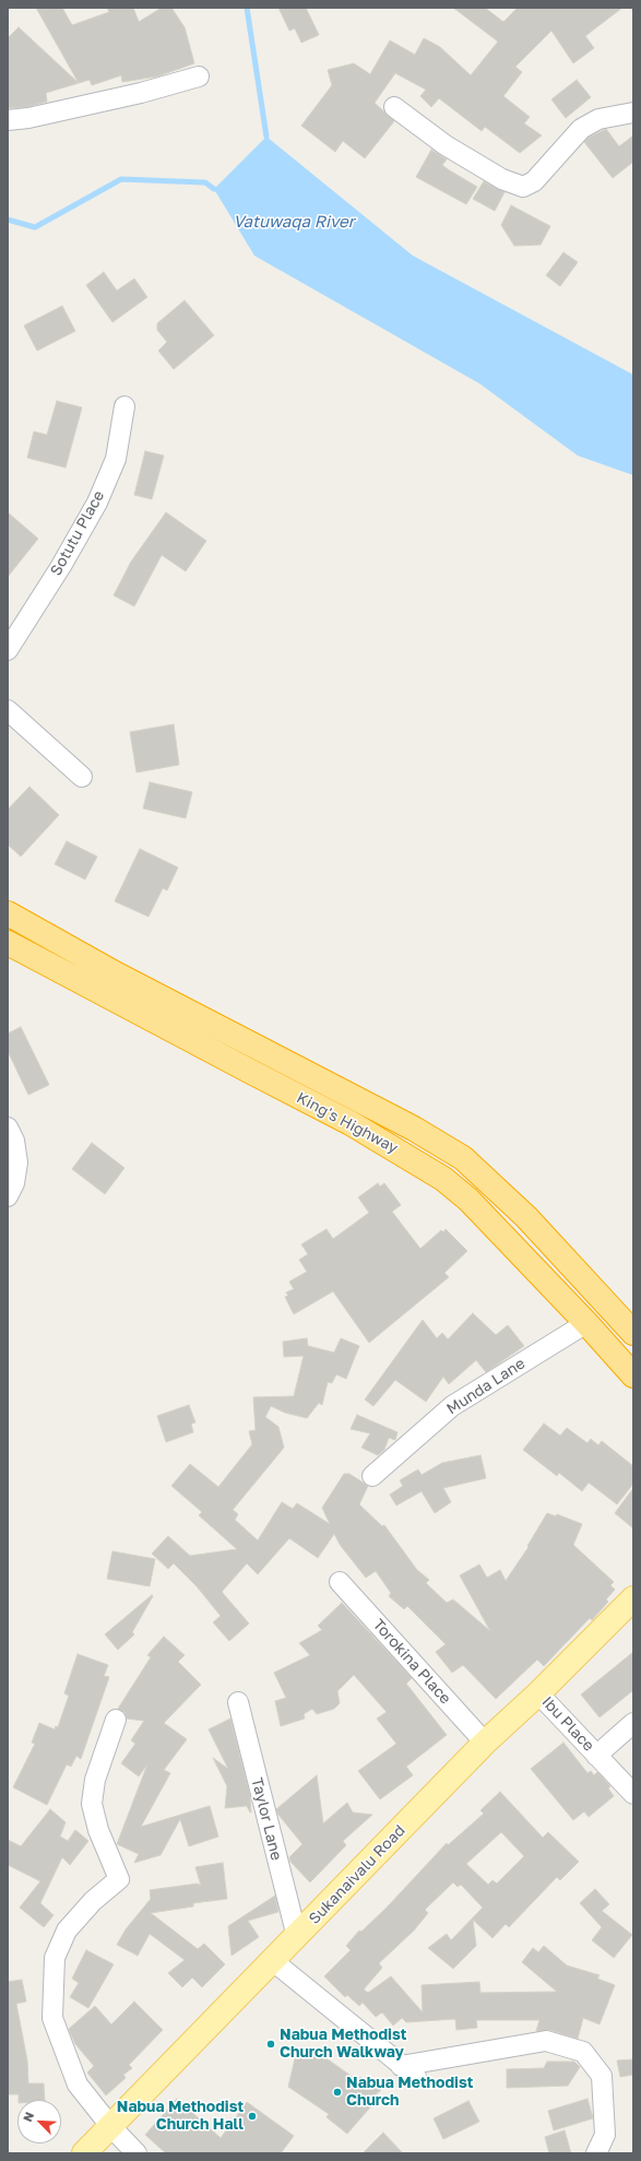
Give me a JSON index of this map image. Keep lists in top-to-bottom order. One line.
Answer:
{"streets":{"highway":["King's Highway"],"main road":["Sukanaivalu Road"],"street":["Sotutu Place","Munda Lane","Torokina Place","Ibu Place","Taylor Lane"]},"crossings":[["King's Highway","Munda Lane"],["Torokina Place","Sukanaivalu Road"],["Ibu Place","Sukanaivalu Road"],["Taylor Lane","Sukanaivalu Road"]],"water":["Vatuwaqa River"],"places":["Nabua Methodist Church Walkway","Nabua Methodist Church","Nabua Methodist Church Hall"],"north":"top left"}
